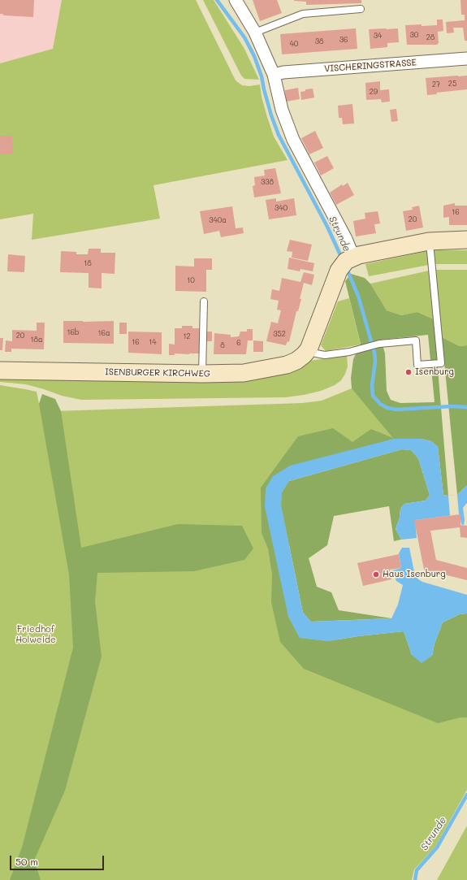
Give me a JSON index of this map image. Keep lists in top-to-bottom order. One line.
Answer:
{"streets":{"street":["VISCHERINGSTRASSE","ISENBURGER KIRCHWEG"]},"water":["Strunde"],"parks":["Friedhof Holweide"],"places":["Isenburg","Haus Isenburg"],"house_numbers":["30","34","28","36","38","40","25","27","29","338","340","16","20","340a","18","10","16b","16a","352","20","12","18a","16","14","6","8"],"scale_bar":"50 m"}
